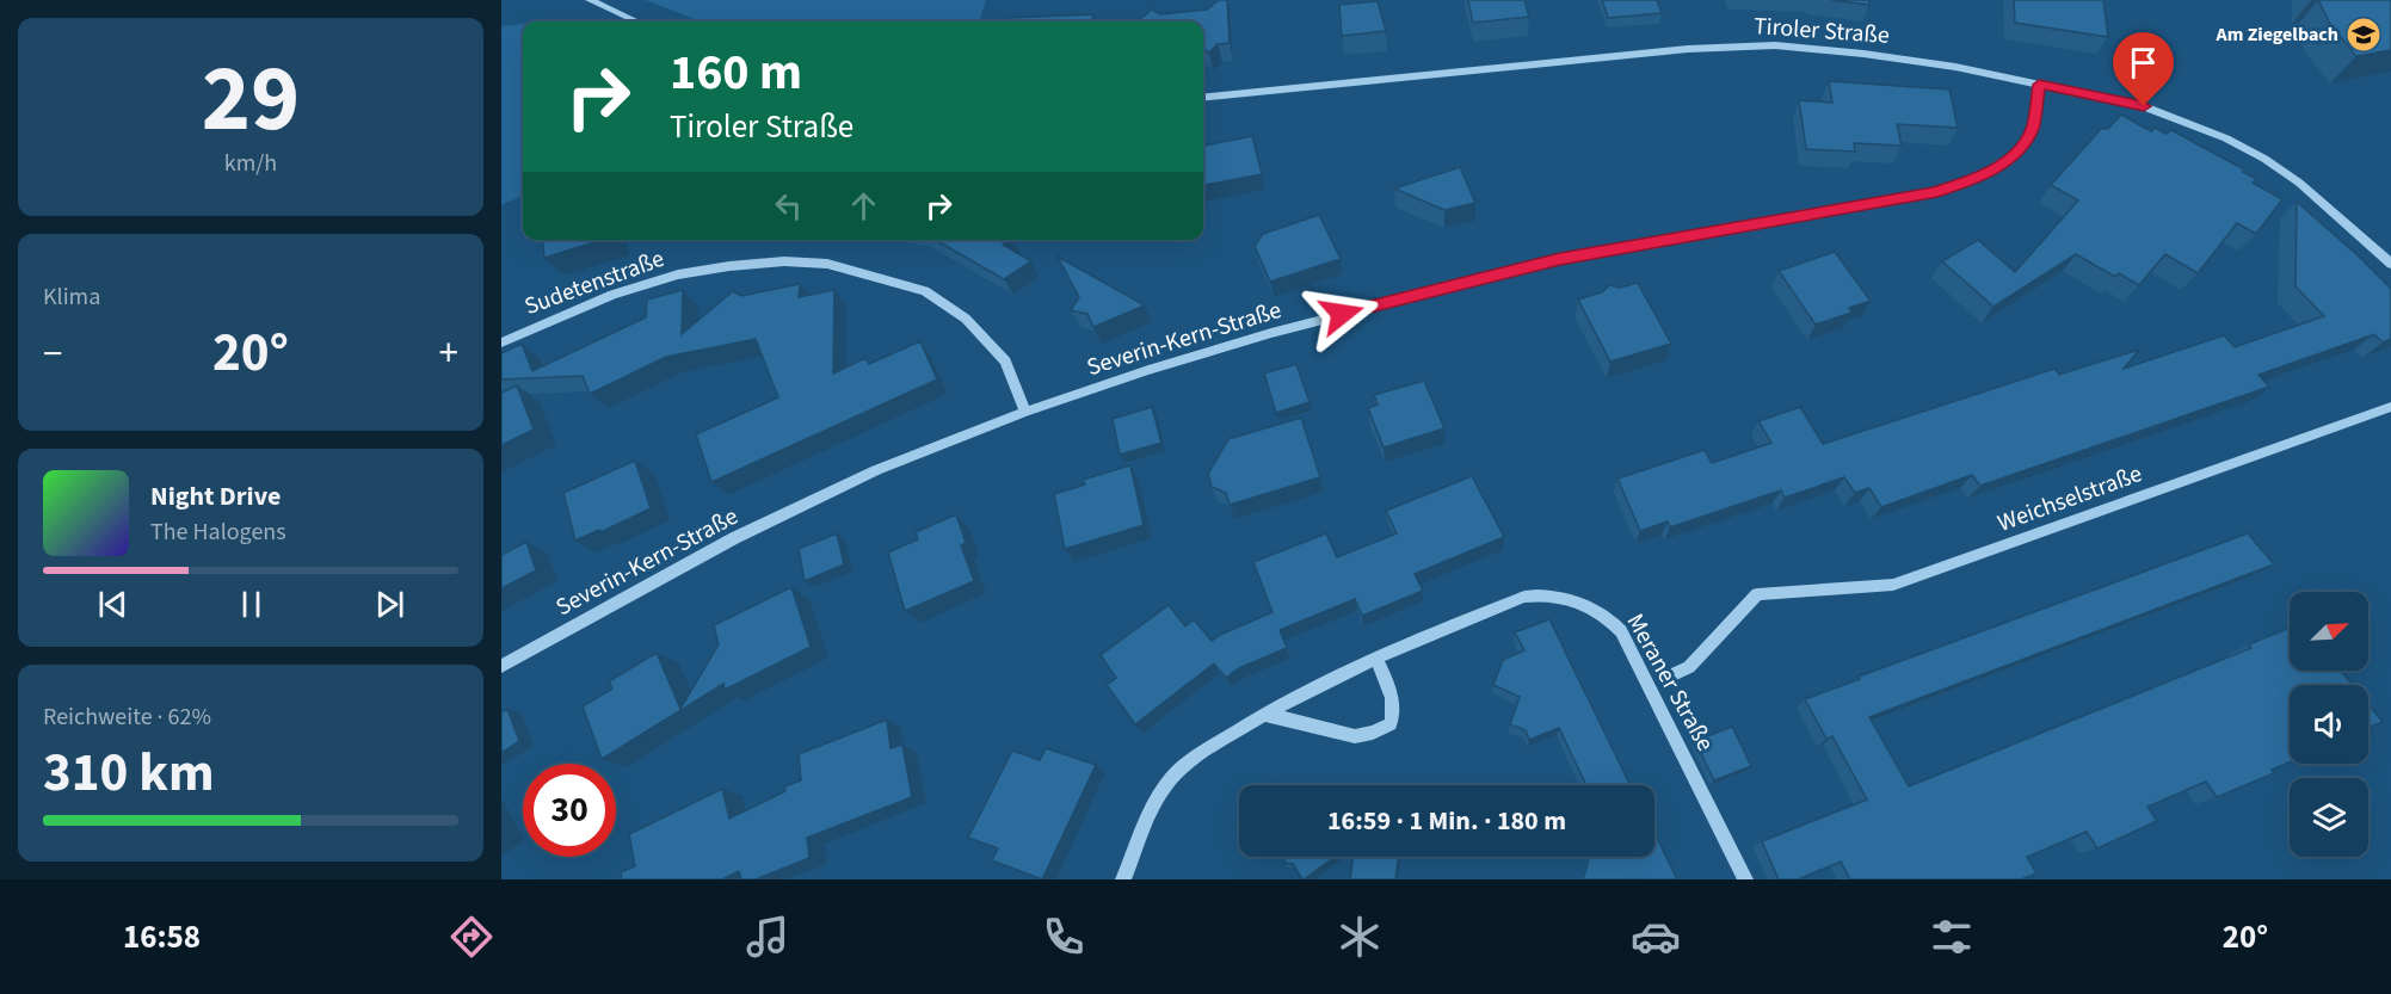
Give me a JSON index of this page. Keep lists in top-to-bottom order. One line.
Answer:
{"streets":{"street":["Tiroler Straße","Sudetenstraße","Severin-Kern-Straße","Weichselstraße","Meraner Straße"]},"crossings":[["Tiroler Straße","Severin-Kern-Straße"],["Sudetenstraße","Severin-Kern-Straße"]],"places":{"school or university":["Am Ziegelbach"]},"north":"top right","page":{"tile":[["29","km/h"],"Klima",["Reichweite · 62%","310 km"]],"turn":["160 m","Tiroler Straße"],"heat":["−","20°","+"],"song":["Night Drive","The Halogens"],"limit":"30","trip":"16:59 · 1 Min. · 180 m","tabs":["16:58","20°"]}}
